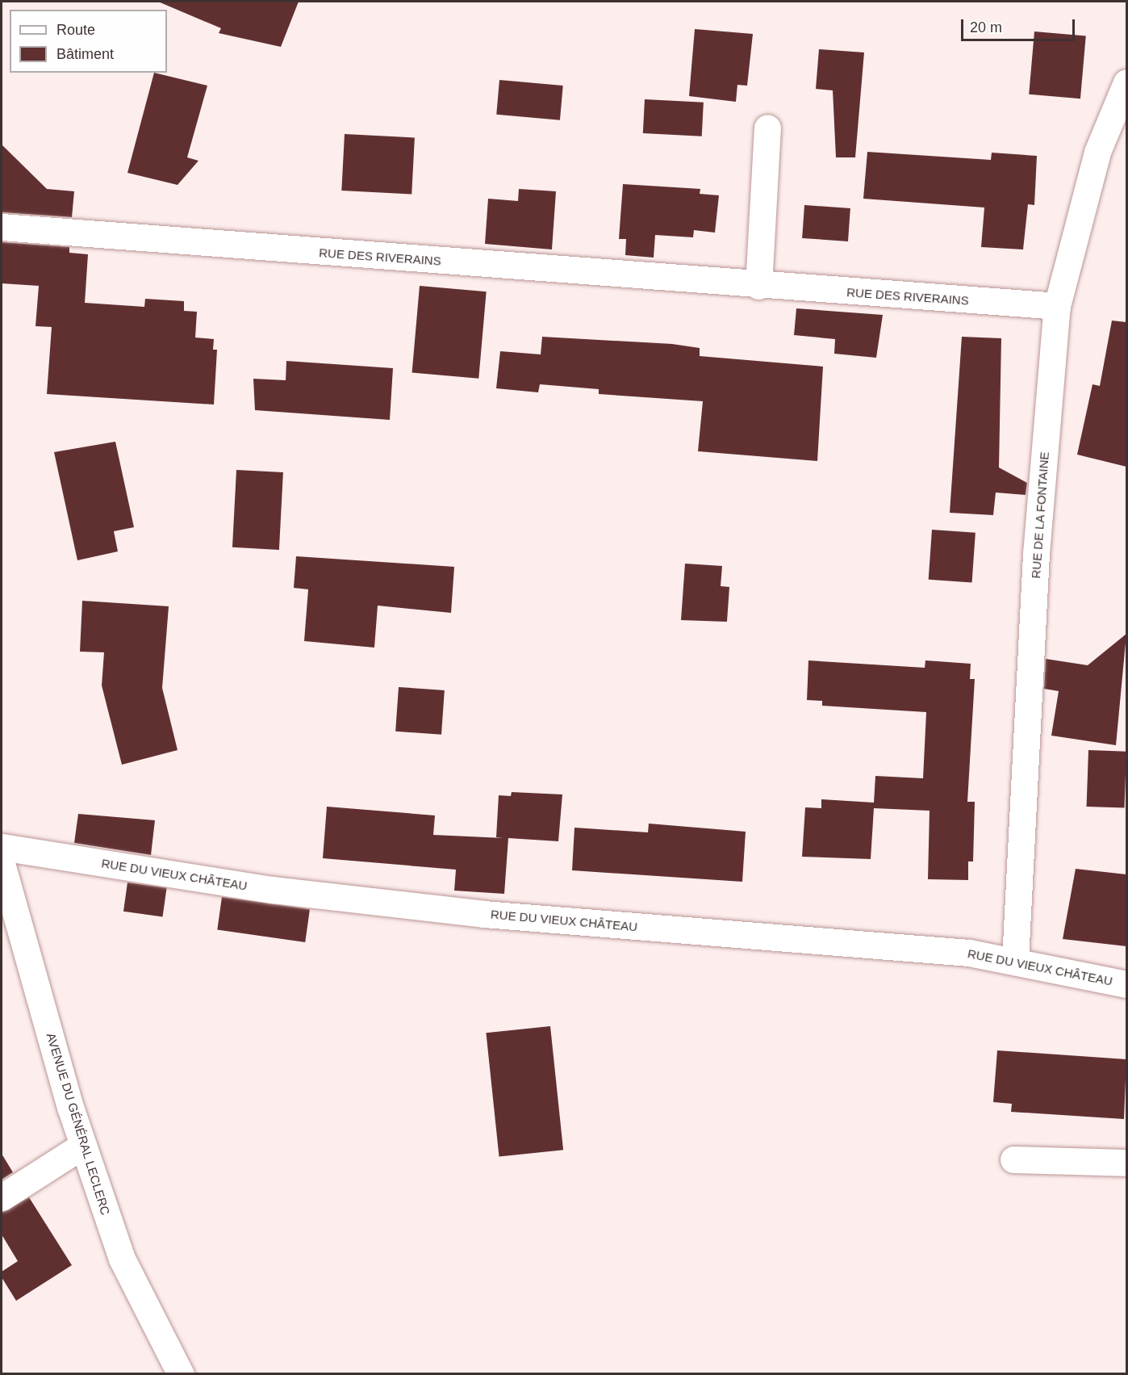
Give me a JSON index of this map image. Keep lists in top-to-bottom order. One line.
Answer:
{"streets":{"street":["RUE DES RIVERAINS","RUE DE LA FONTAINE","RUE DU VIEUX CHÂTEAU","AVENUE DU GÉNÉRAL LECLERC"]},"crossings":[["RUE DES RIVERAINS","RUE DE LA FONTAINE"],["RUE DE LA FONTAINE","RUE DU VIEUX CHÂTEAU"]],"legend":["Route","Bâtiment"],"scale_bar":"20 m"}
